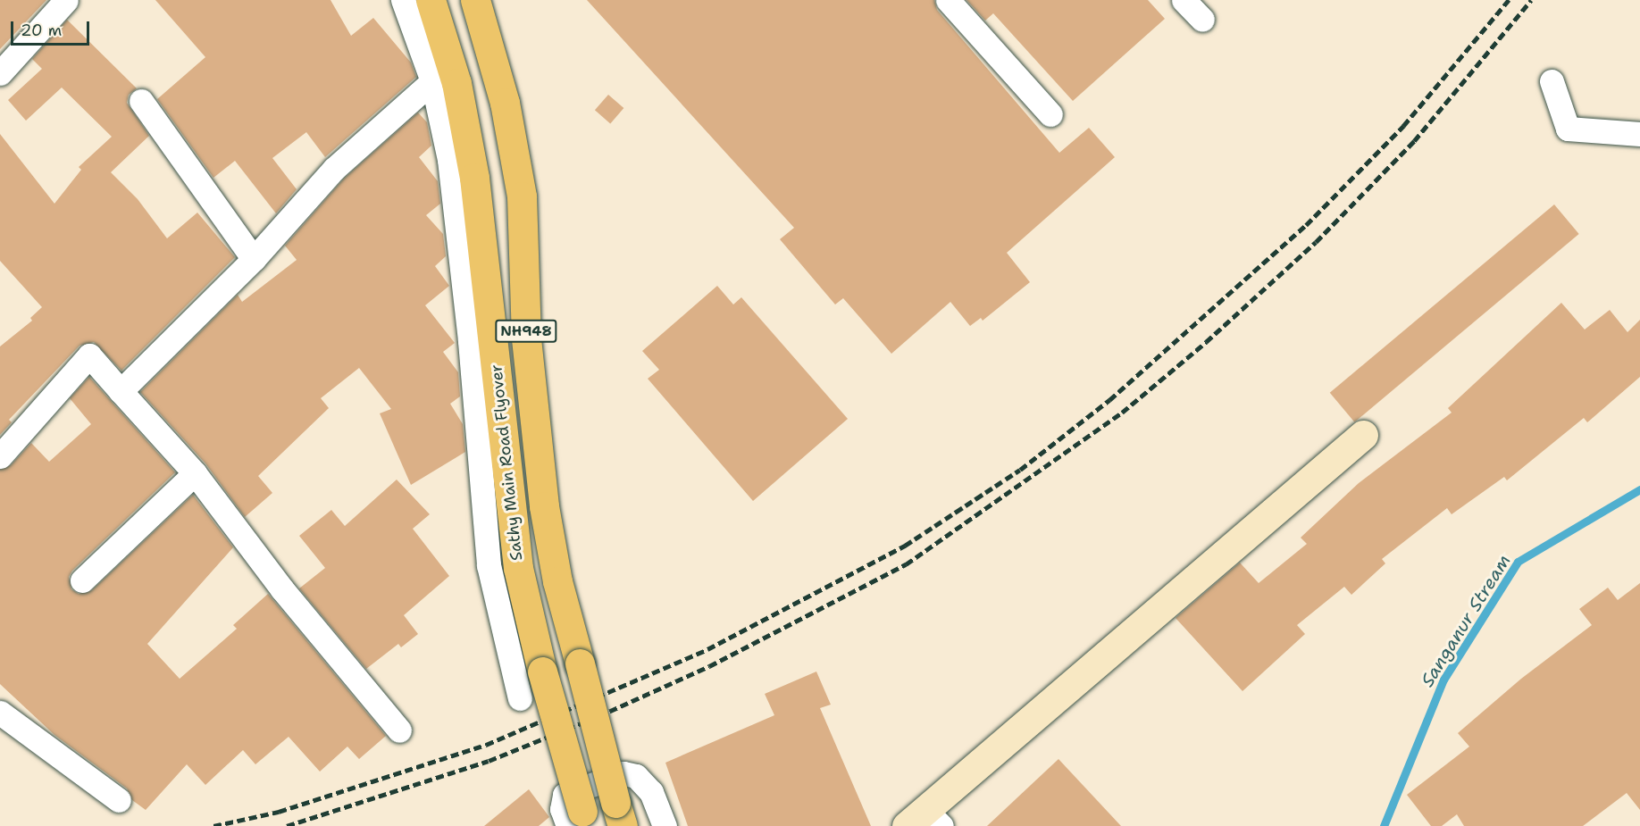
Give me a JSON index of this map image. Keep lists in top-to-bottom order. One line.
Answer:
{"streets":{"highway":["NH948","Sathy Main Road Flyover"]},"water":["Sanganur Stream"],"scale_bar":"20 m"}
